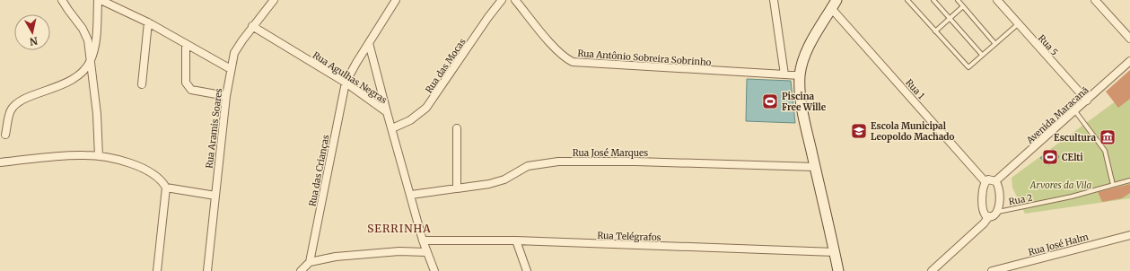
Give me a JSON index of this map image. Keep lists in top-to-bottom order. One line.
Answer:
{"streets":{"street":["Rua 5","Rua Antônio Sobreira Sobrinho","Rua das Mocas","Rua Agulhas Negras","Rua 1","Avenida Maracanã","Rua Aramis Soares","Rua José Marques","Rua das Crianças","Rua Telégrafos","Rua José Halm"],"lane":["Rua 2"]},"crossings":[["Rua 5","Avenida Maracanã"],["Rua das Mocas","Rua Agulhas Negras"],["Rua Agulhas Negras","Rua Aramis Soares"],["Rua Agulhas Negras","Rua José Marques"],["Rua Agulhas Negras","Rua das Crianças"],["Rua Agulhas Negras","Rua Telégrafos"]],"districts":["SERRINHA"],"parks":["Arvores da Vila"],"places":{"sports":["Piscina Free Wille","CElti"],"school or university":["Escola Municipal Leopoldo Machado"],"museum":["Escultura"]},"north":"bottom"}
